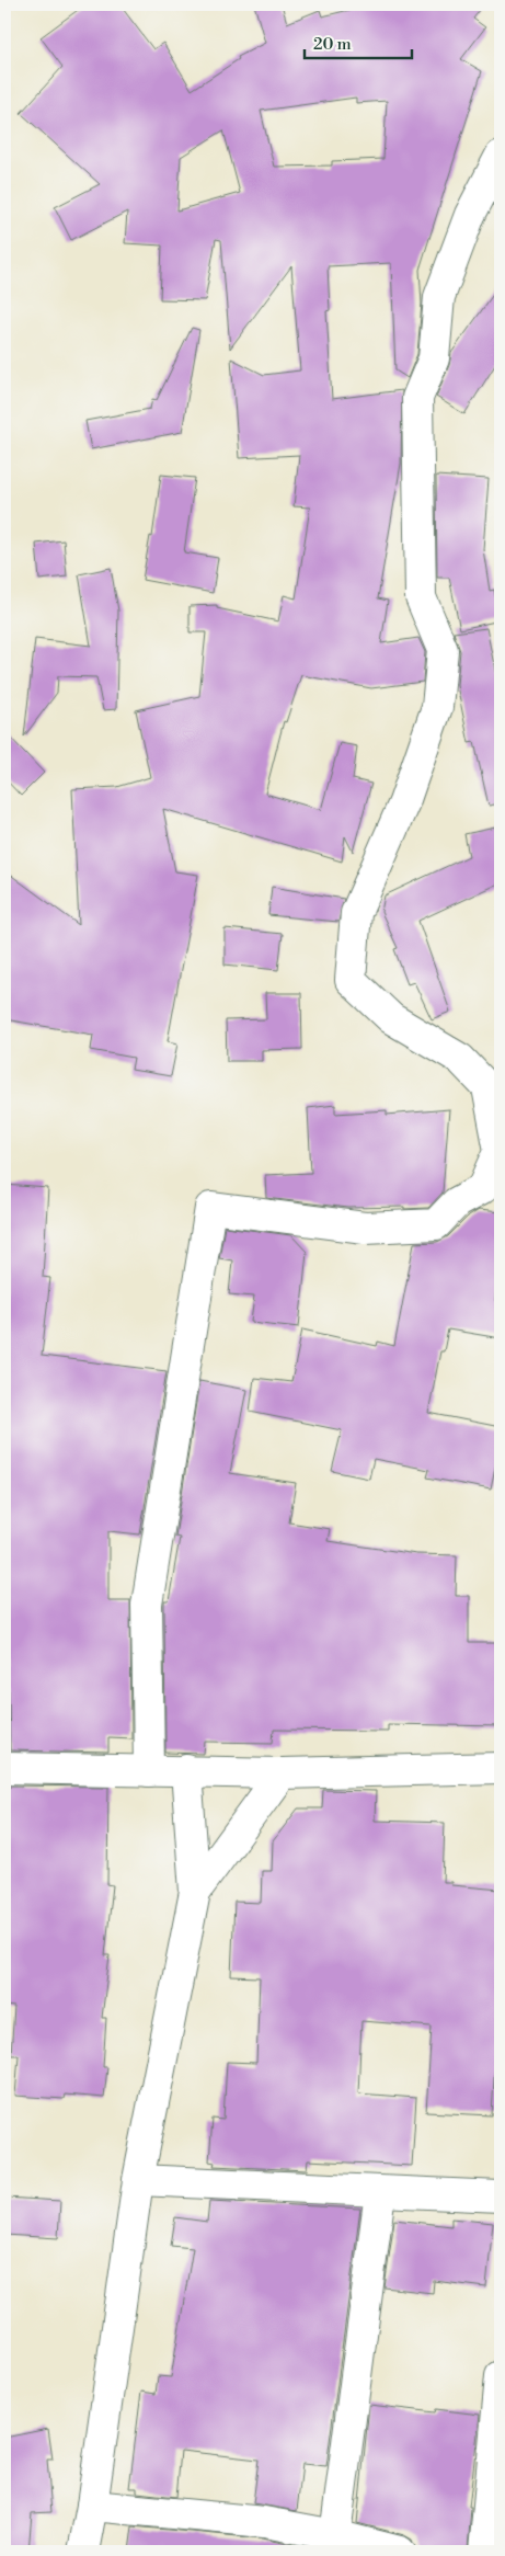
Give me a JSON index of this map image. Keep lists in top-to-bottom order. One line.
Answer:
{"scale_bar":"20 m"}
